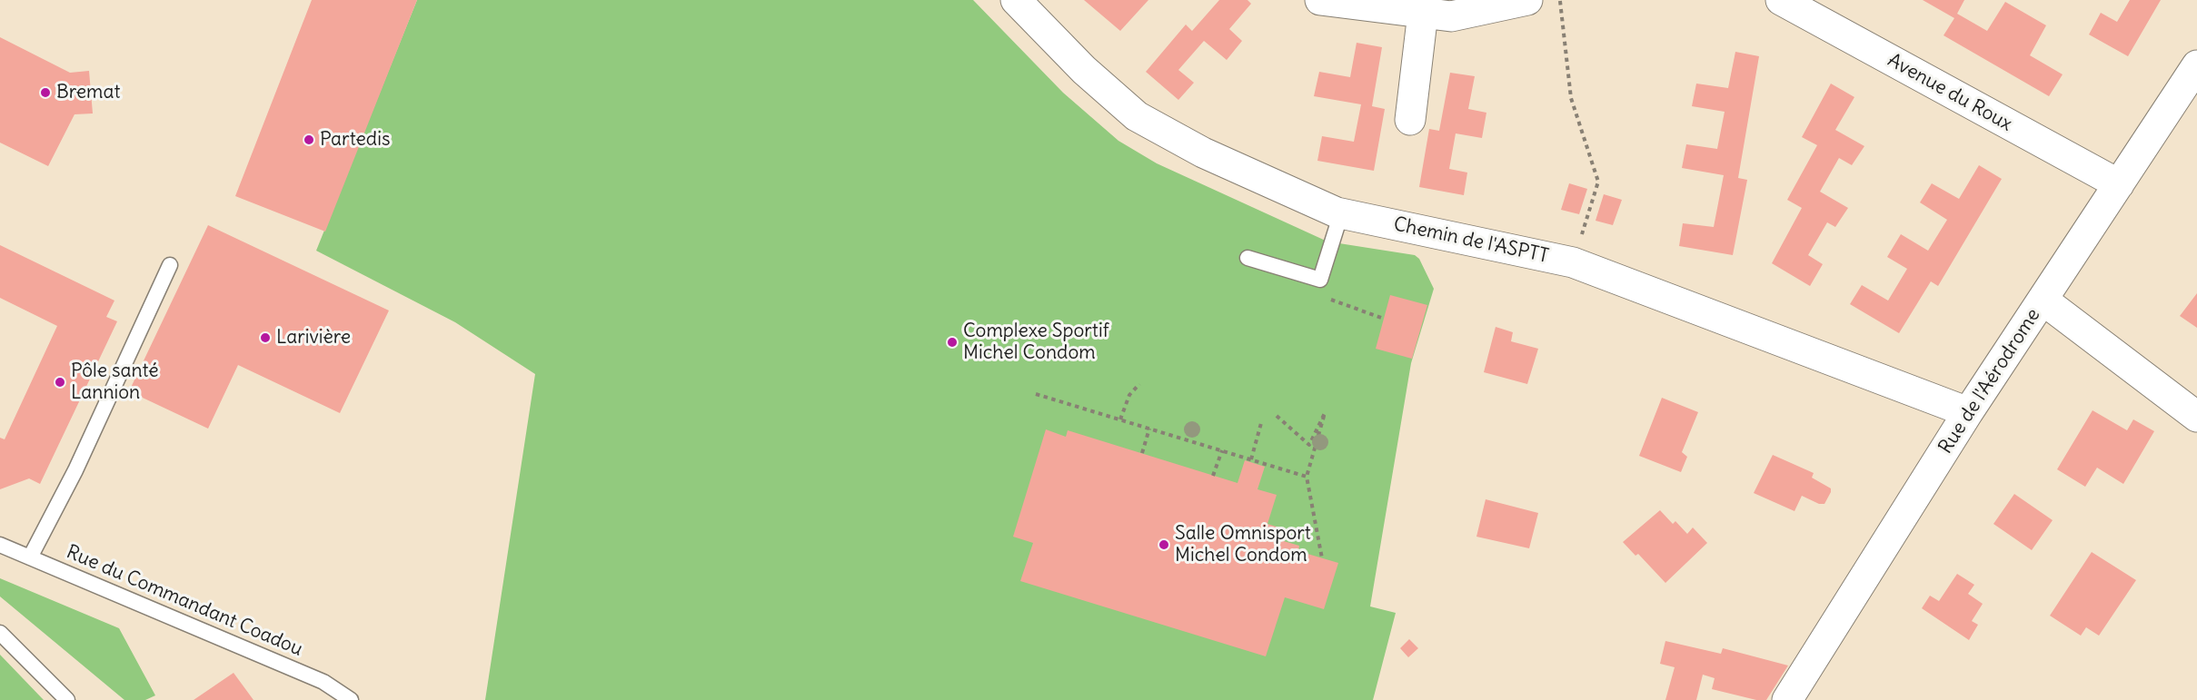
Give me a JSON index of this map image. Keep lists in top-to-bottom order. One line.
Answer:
{"streets":{"street":["Avenue du Roux","Chemin de l'ASPTT","Rue de l'Aérodrome"],"lane":["Rue du Commandant Coadou"]},"crossings":[["Avenue du Roux","Rue de l'Aérodrome"],["Chemin de l'ASPTT","Rue de l'Aérodrome"]],"places":["Bremat","Partedis","Larivière","Complexe Sportif Michel Condom","Pôle santé Lannion","Salle Omnisport Michel Condom"]}
